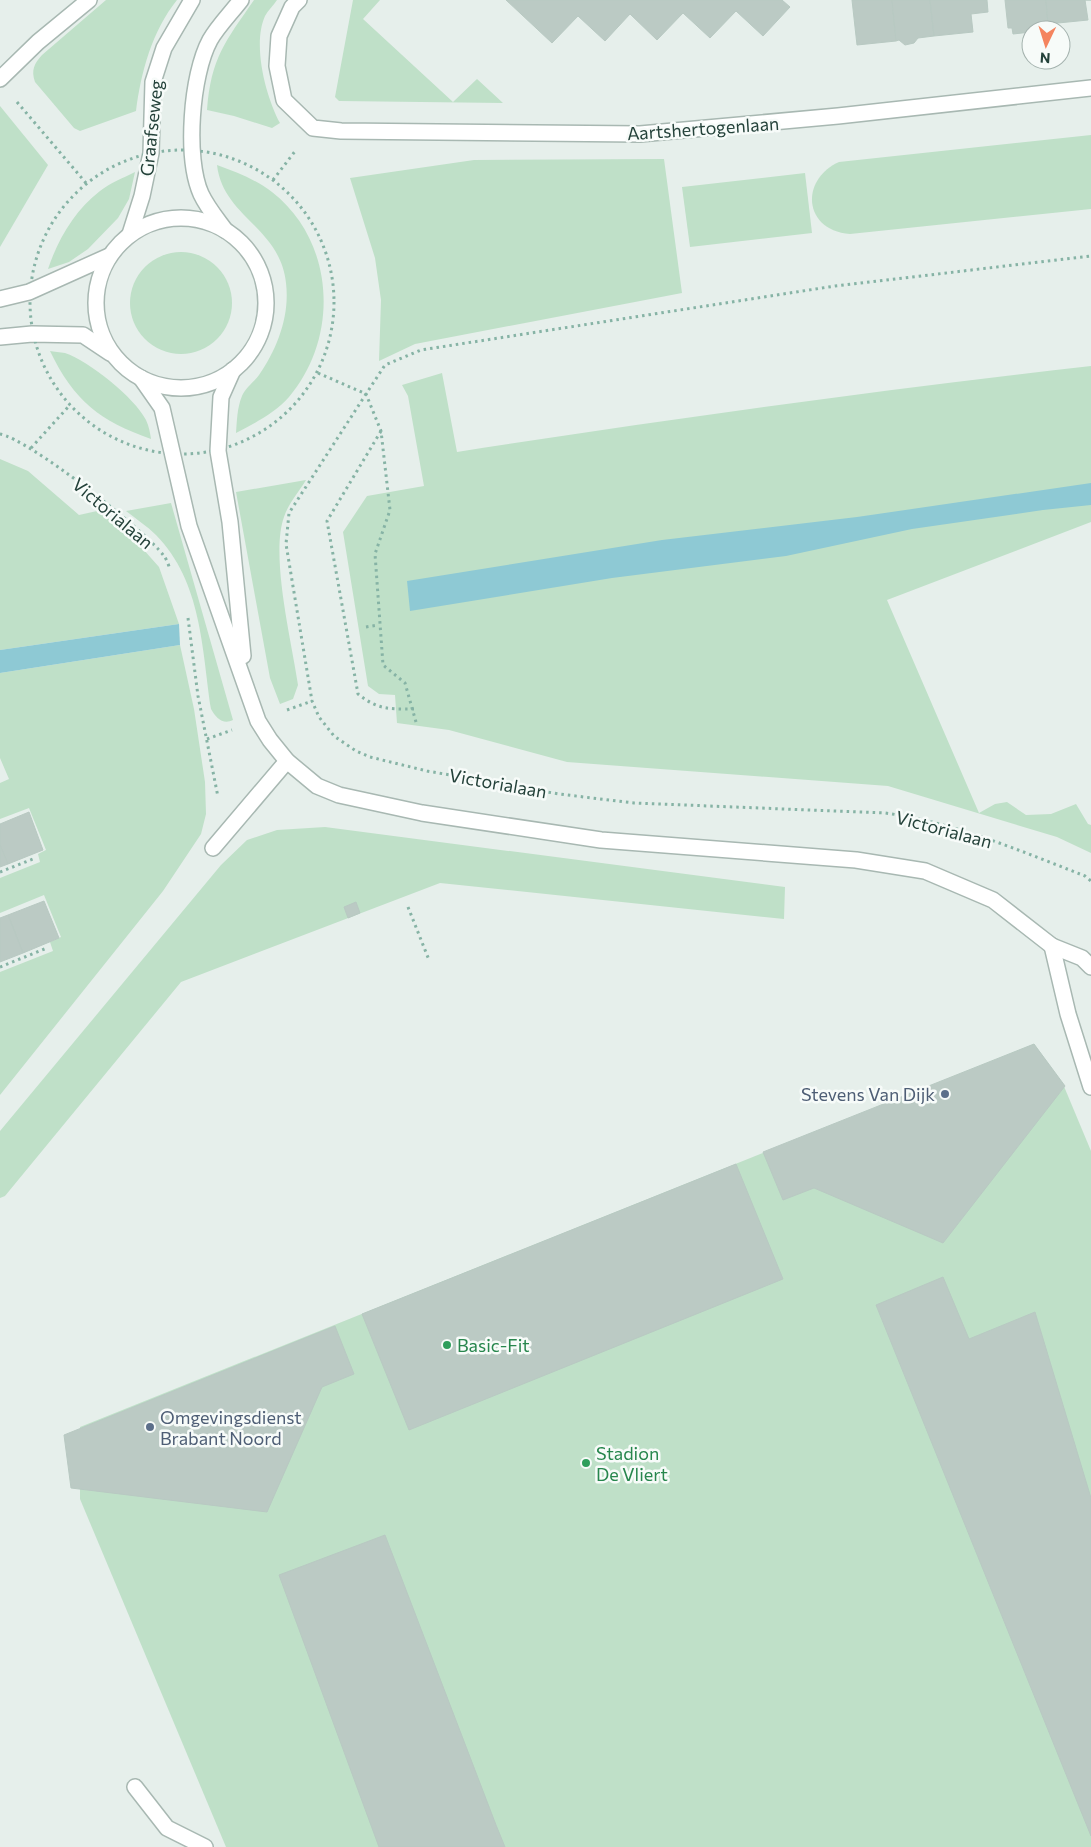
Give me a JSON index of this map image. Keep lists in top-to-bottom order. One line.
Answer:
{"streets":{"street":["Graafseweg","Aartshertogenlaan"],"path":["Victorialaan"]},"places":["Stevens Van Dijk","Basic-Fit","Omgevingsdienst Brabant Noord","Stadion De Vliert"],"north":"bottom"}
